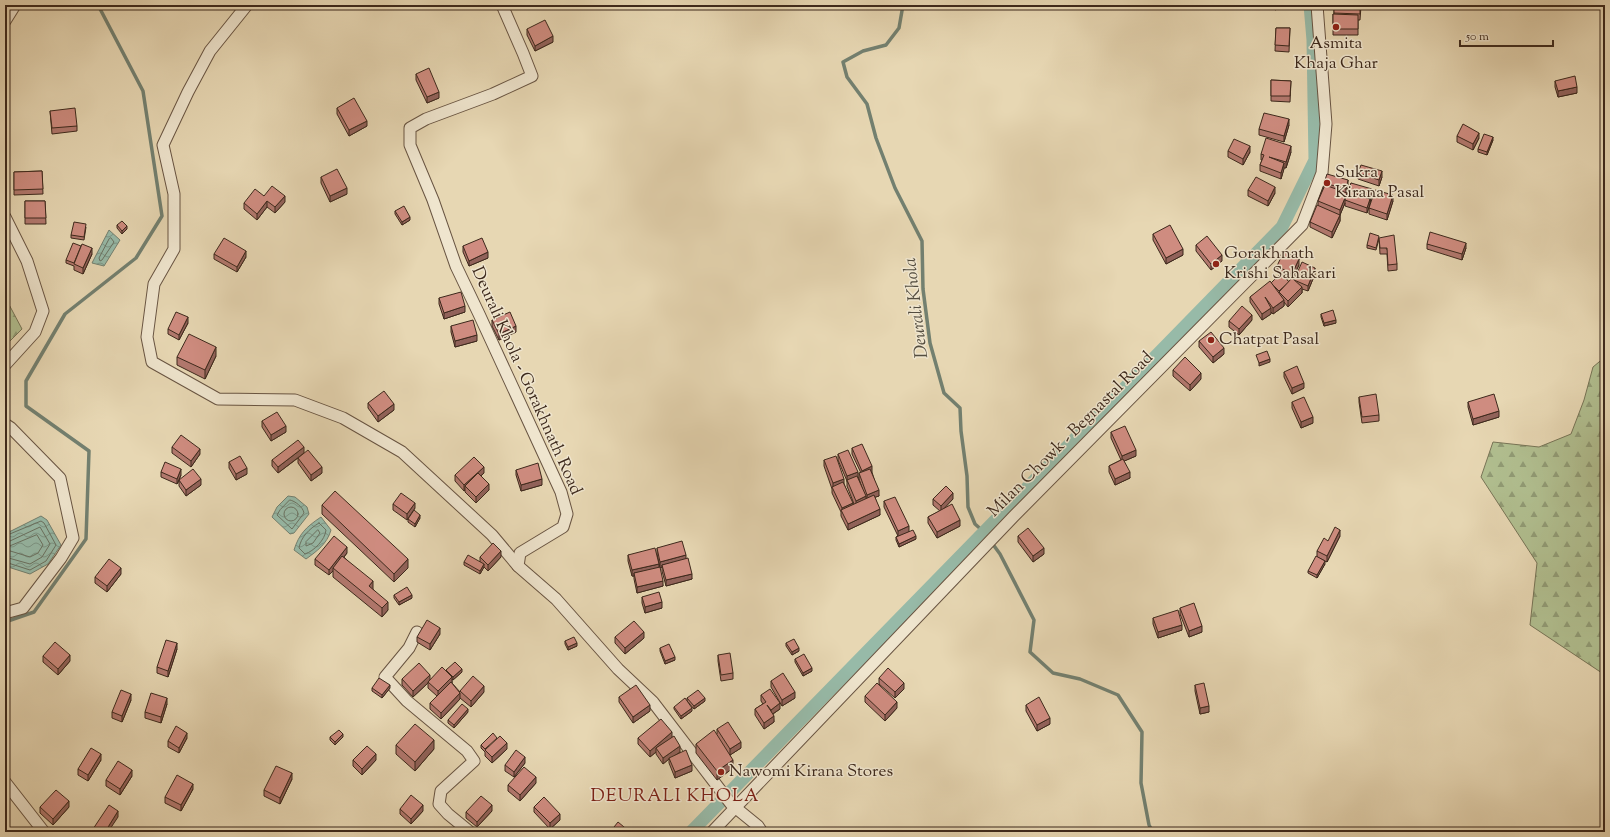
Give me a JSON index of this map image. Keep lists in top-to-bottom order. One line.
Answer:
{"streets":{"street":["Deurali Khola - Gorakhnath Road","Milan Chowk - Begnastal Road"]},"districts":["DEURALI KHOLA"],"water":["Deurali Khola"],"places":["Asmita Khaja Ghar","Sukra Kirana Pasal","Gorakhnath Krishi Sahakari","Chatpat Pasal","Nawomi Kirana Stores"],"scale_bar":"50 m"}
